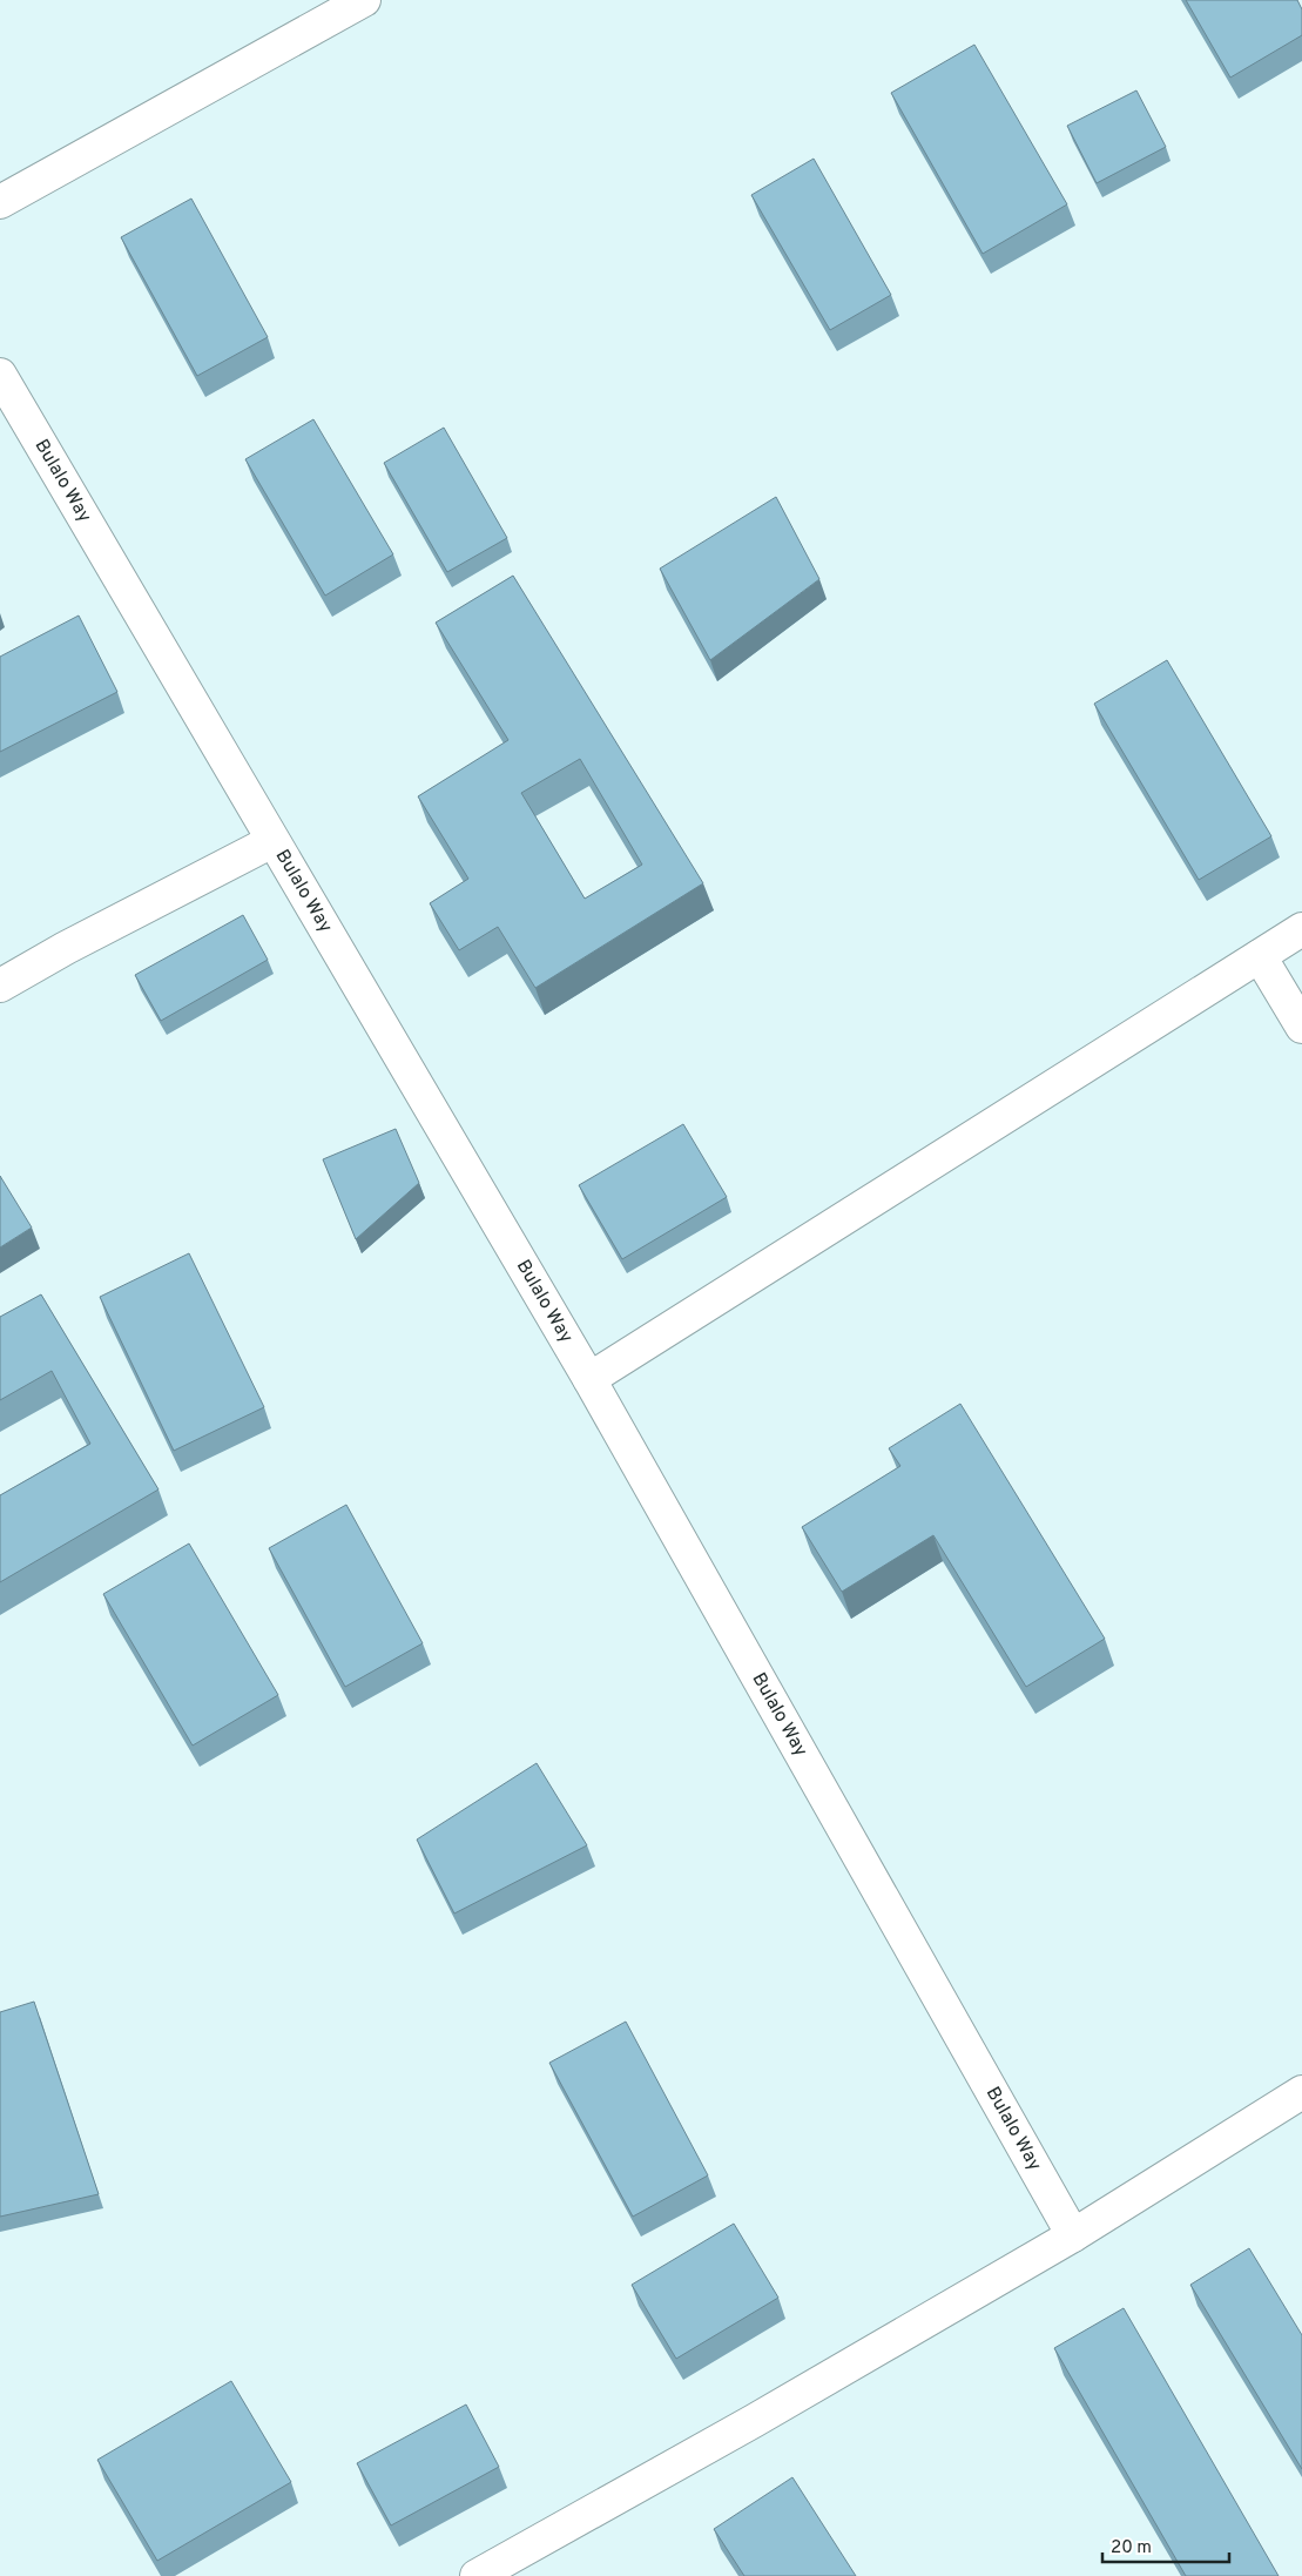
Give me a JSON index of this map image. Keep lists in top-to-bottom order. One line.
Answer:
{"streets":{"street":["Bulalo Way"]},"scale_bar":"20 m"}
